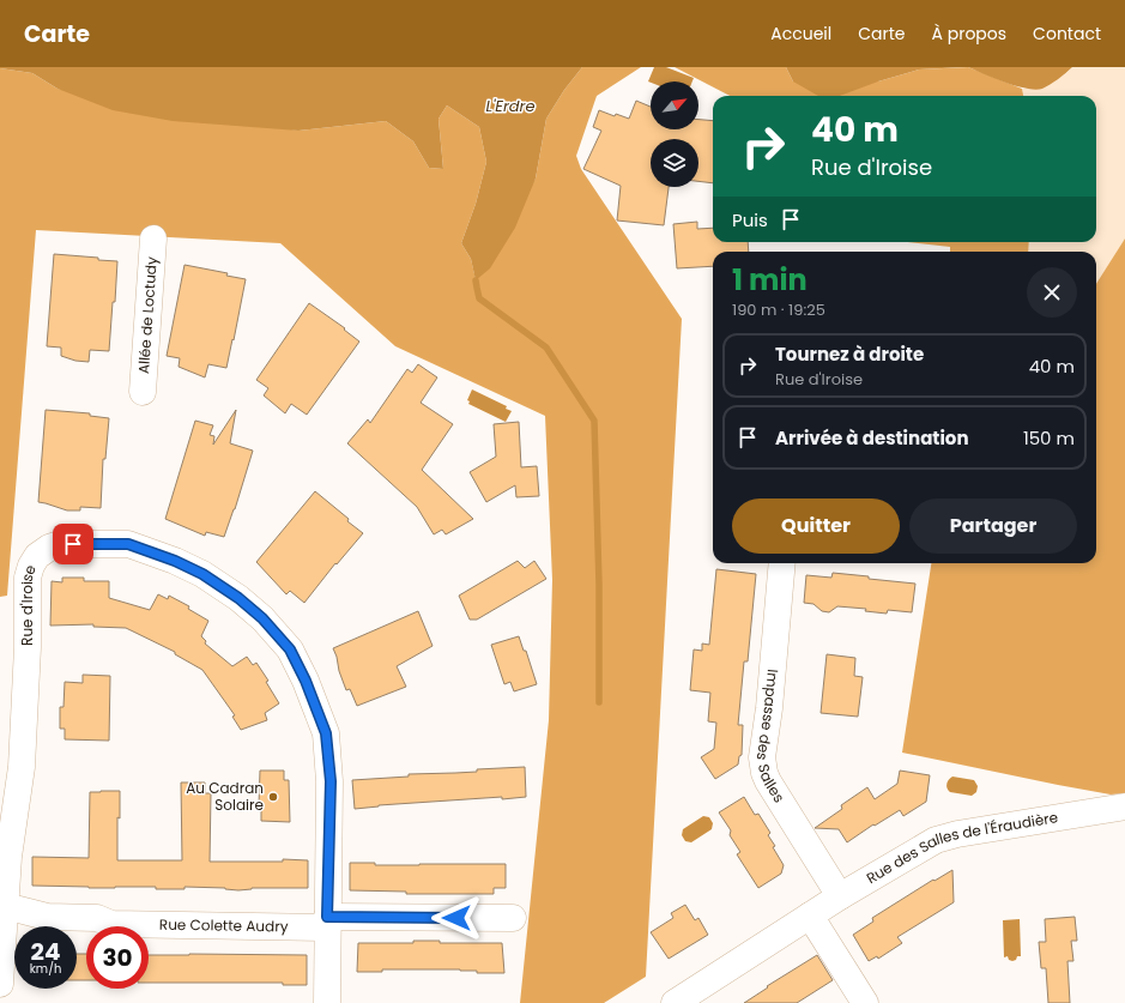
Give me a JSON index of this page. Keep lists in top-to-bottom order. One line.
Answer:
{"streets":{"street":["Allée de Loctudy","Rue d'Iroise","Impasse des Salles","Rue des Salles de l'Éraudière","Rue Colette Audry"]},"crossings":[["Rue d'Iroise","Rue Colette Audry"],["Impasse des Salles","Rue des Salles de l'Éraudière"]],"water":["L'Erdre"],"places":["Au Cadran Solaire"],"north":"top right","page":{"header":"Carte","nav":["Accueil","Carte","À propos","Contact"],"turn":["40 m","Rue d'Iroise"],"then":"Puis","heading":["1 min","190 m · 19:25"],"list":[{"name":"Tournez à droite","note":"Rue d'Iroise","value":"40 m"},{"name":"Arrivée à destination","value":"150 m"}],"buttons":["Quitter","Partager"],"speed":"24 km/h","limit":"30"}}
